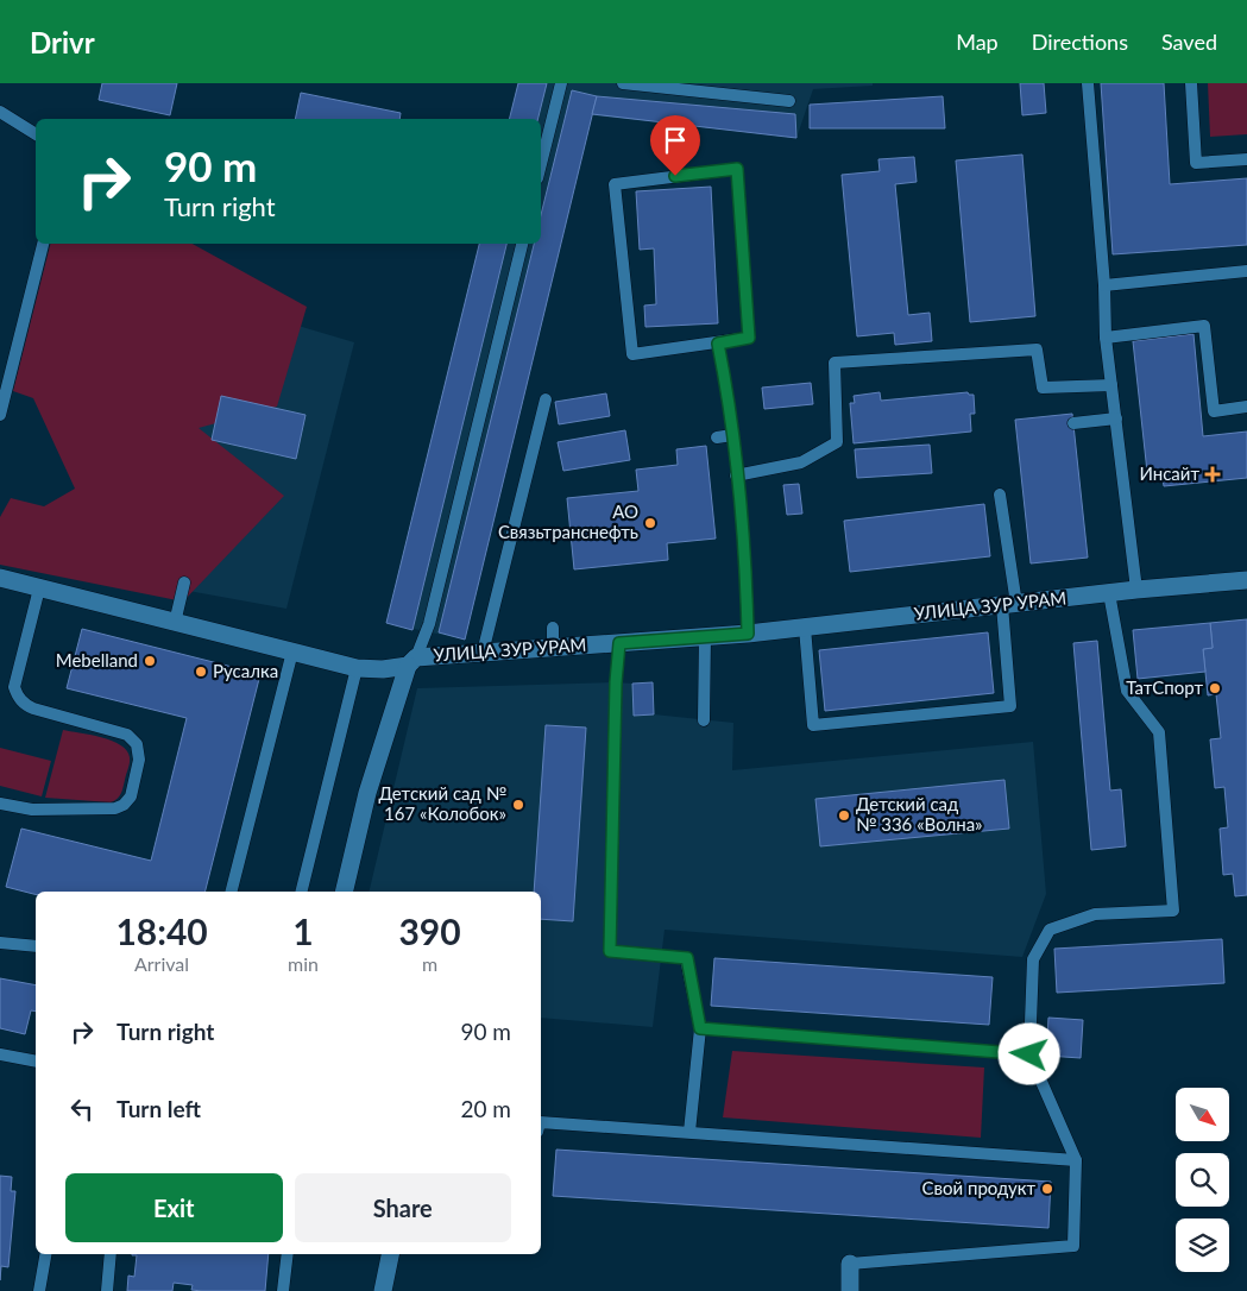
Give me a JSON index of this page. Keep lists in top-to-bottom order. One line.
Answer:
{"streets":{"street":["УЛИЦА ЗУР УРАМ"]},"places":{"health":["Инсайт"],"other":["АО Связьтранснефть","Mebelland","Русалка","ТатСпорт","Детский сад № 167 «Колобок»","Детский сад № 336 «Волна»","Свой продукт"]},"north":"bottom right","page":{"header":"Drivr","nav":["Map","Directions","Saved"],"turn":["90 m","Turn right"],"eta":["18:40","Arrival","1","min","390","m"],"list":[{"name":"Turn right","value":"90 m"},{"name":"Turn left","value":"20 m"}],"buttons":["Exit","Share"]}}
